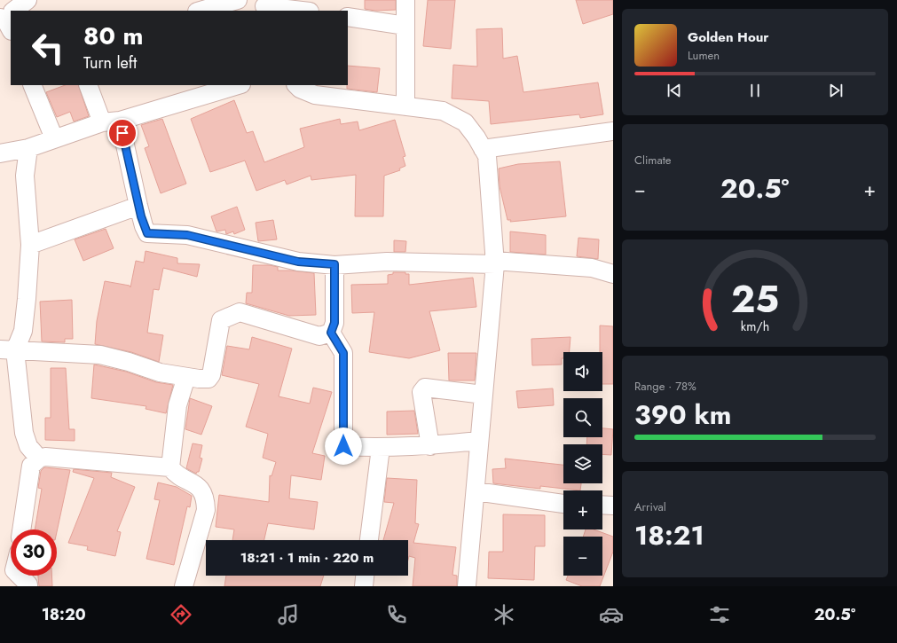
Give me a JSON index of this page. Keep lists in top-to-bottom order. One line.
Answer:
{"page":{"turn":["80 m","Turn left"],"song":["Golden Hour","Lumen"],"tile":["Climate",["Range · 78%","390 km"],["Arrival","18:21"]],"heat":["−","20.5°","+"],"map_buttons":["+","−"],"limit":"30","trip":"18:21 · 1 min · 220 m","tabs":["18:20","20.5°"],"gauge":["25","km/h"]}}
